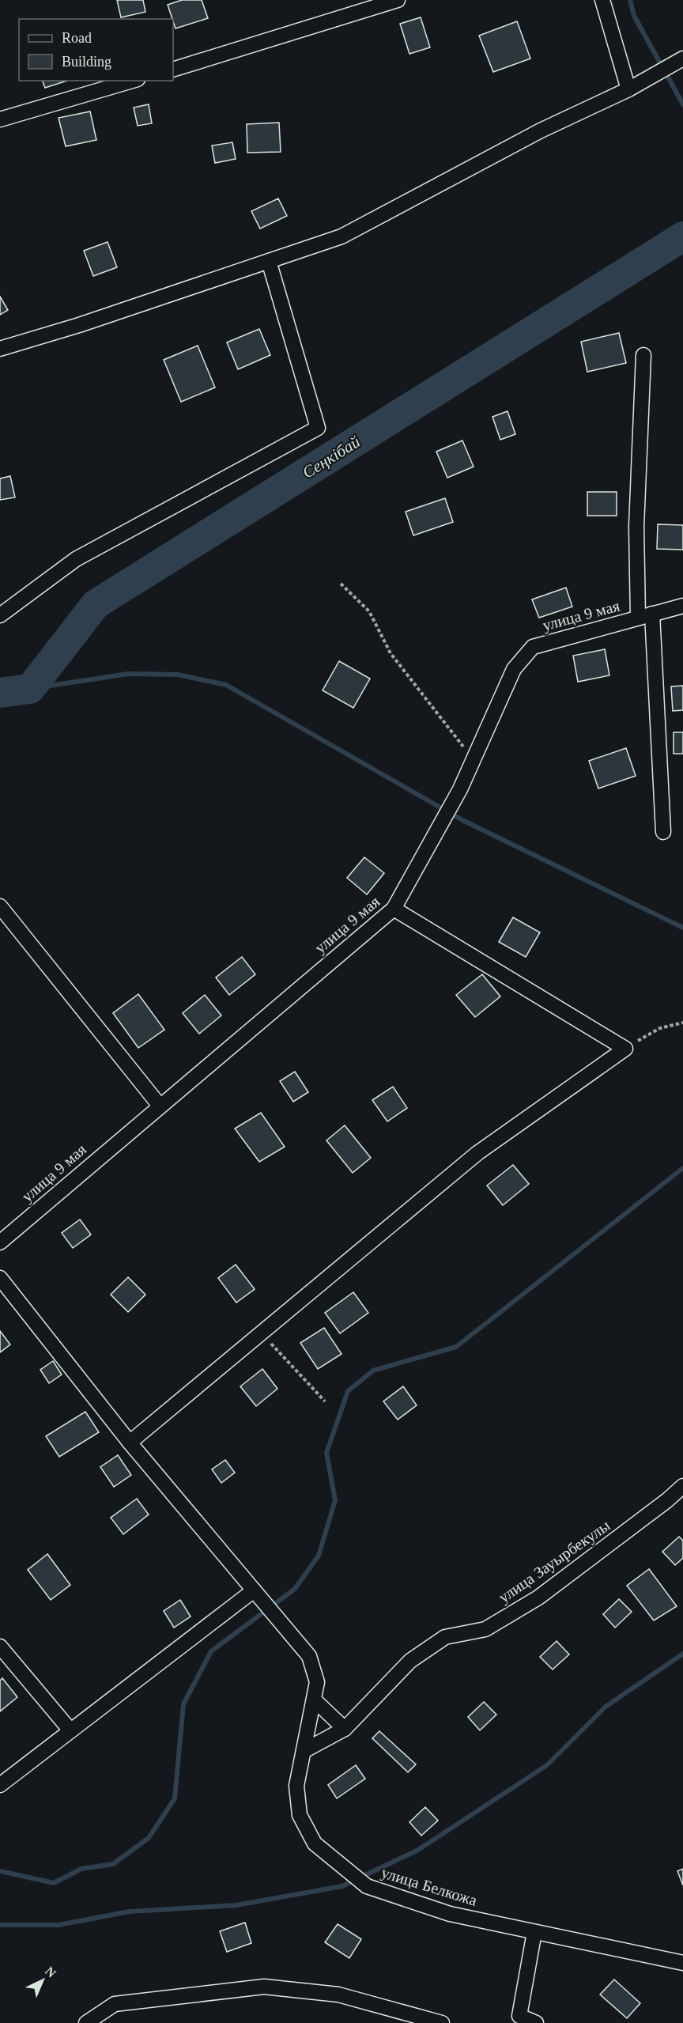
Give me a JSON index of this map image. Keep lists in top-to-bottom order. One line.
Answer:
{"streets":{"street":["улица 9 мая","улица Зауырбекулы","улица Белкожа"]},"crossings":[["улица Зауырбекулы","улица Белкожа"]],"water":["Сеңкібай"],"legend":["Road","Building"],"north":"top right"}
